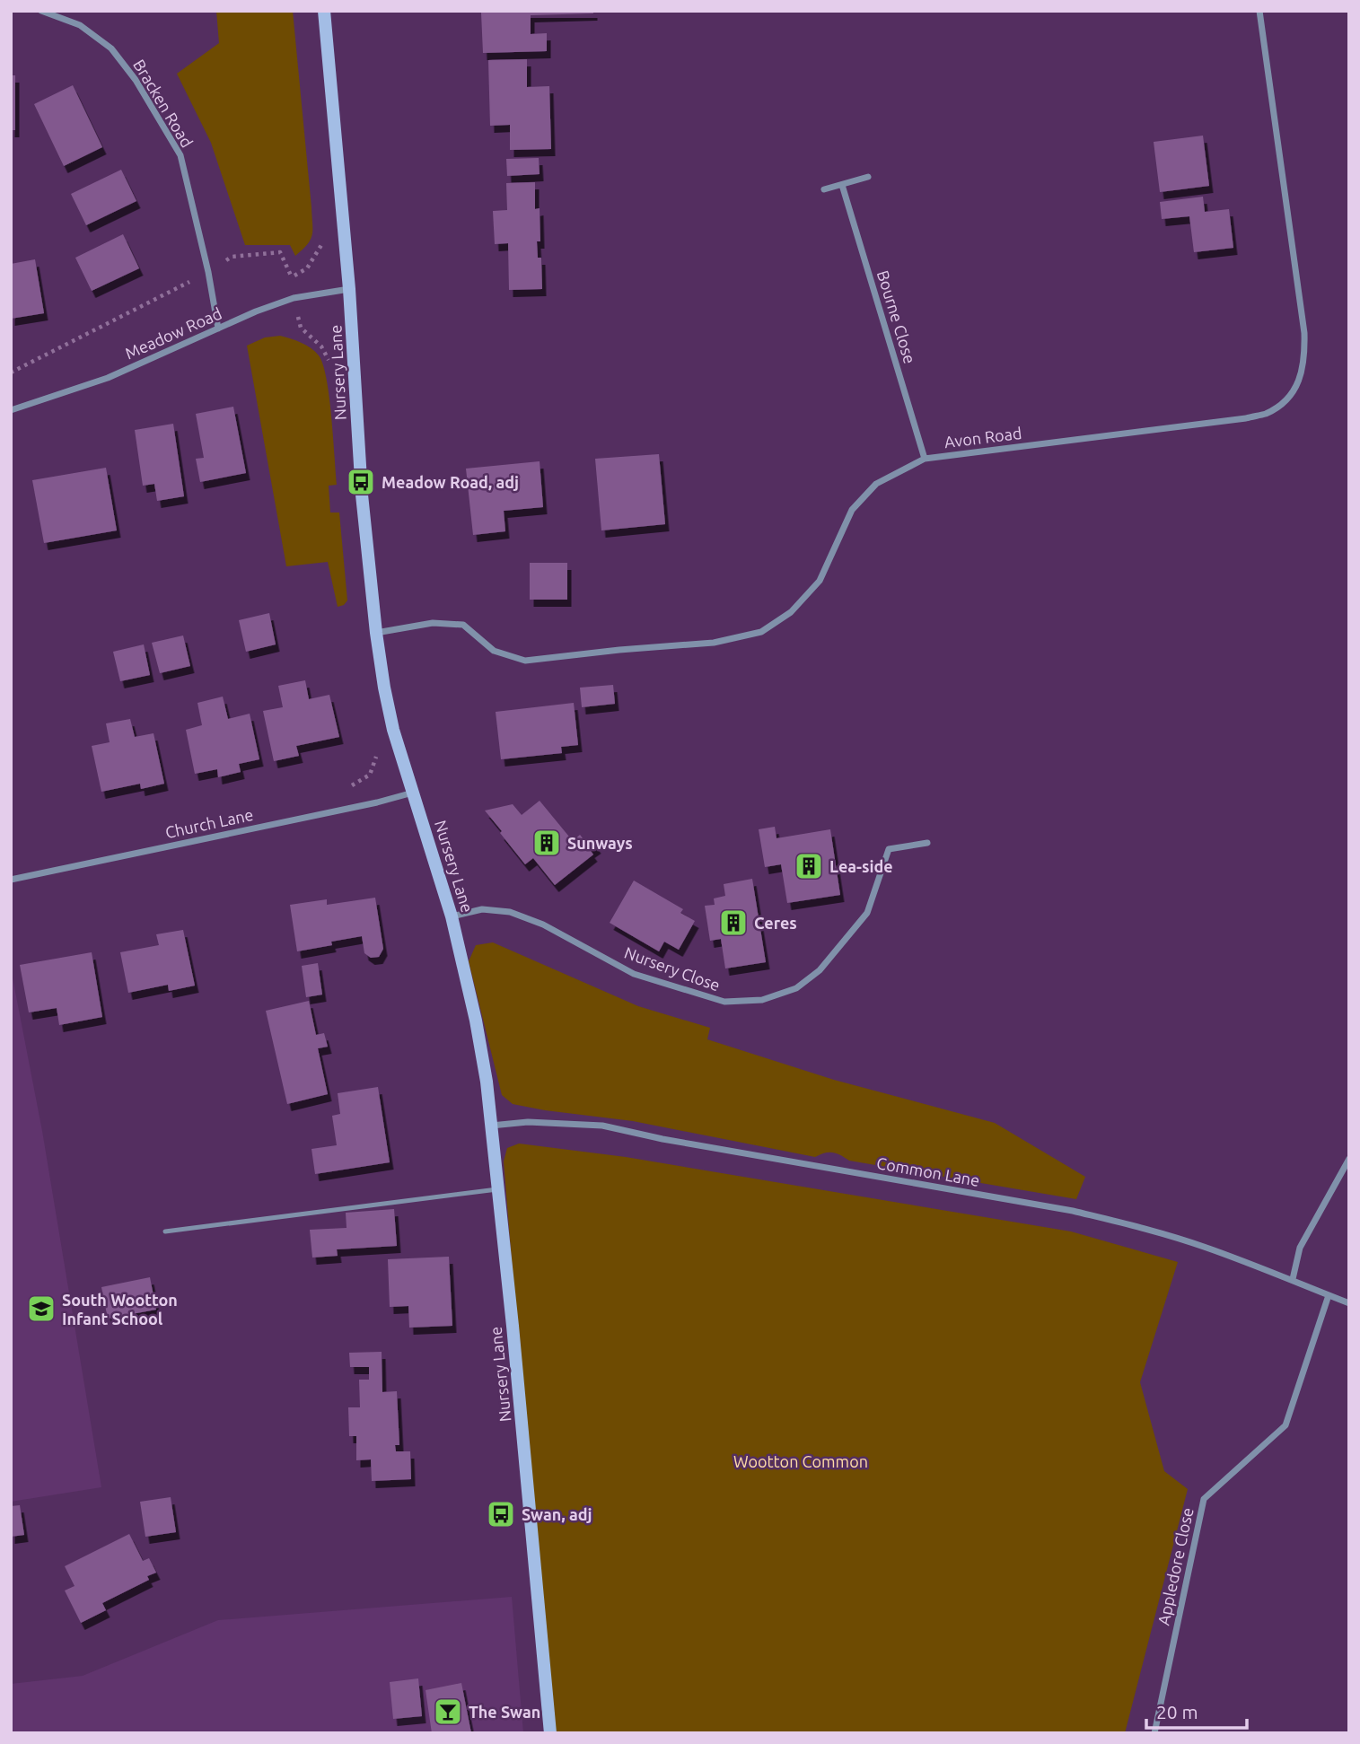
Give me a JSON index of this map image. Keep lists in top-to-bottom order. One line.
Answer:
{"streets":{"street":["Bracken Road","Bourne Close","Meadow Road","Nursery Lane","Avon Road","Church Lane","Nursery Close","Common Lane","Appledore Close"]},"crossings":[["Bracken Road","Meadow Road"],["Bourne Close","Avon Road"],["Meadow Road","Nursery Lane"],["Nursery Lane","Avon Road"],["Nursery Lane","Church Lane"],["Nursery Lane","Nursery Close"],["Nursery Lane","Common Lane"],["Common Lane","Appledore Close"]],"parks":["Wootton Common"],"places":{"bus stop":["Meadow Road, adj","Swan, adj"],"building":["Sunways","Lea-side","Ceres"],"school or university":["South Wootton Infant School"],"bar":["The Swan"]},"scale_bar":"20 m"}
